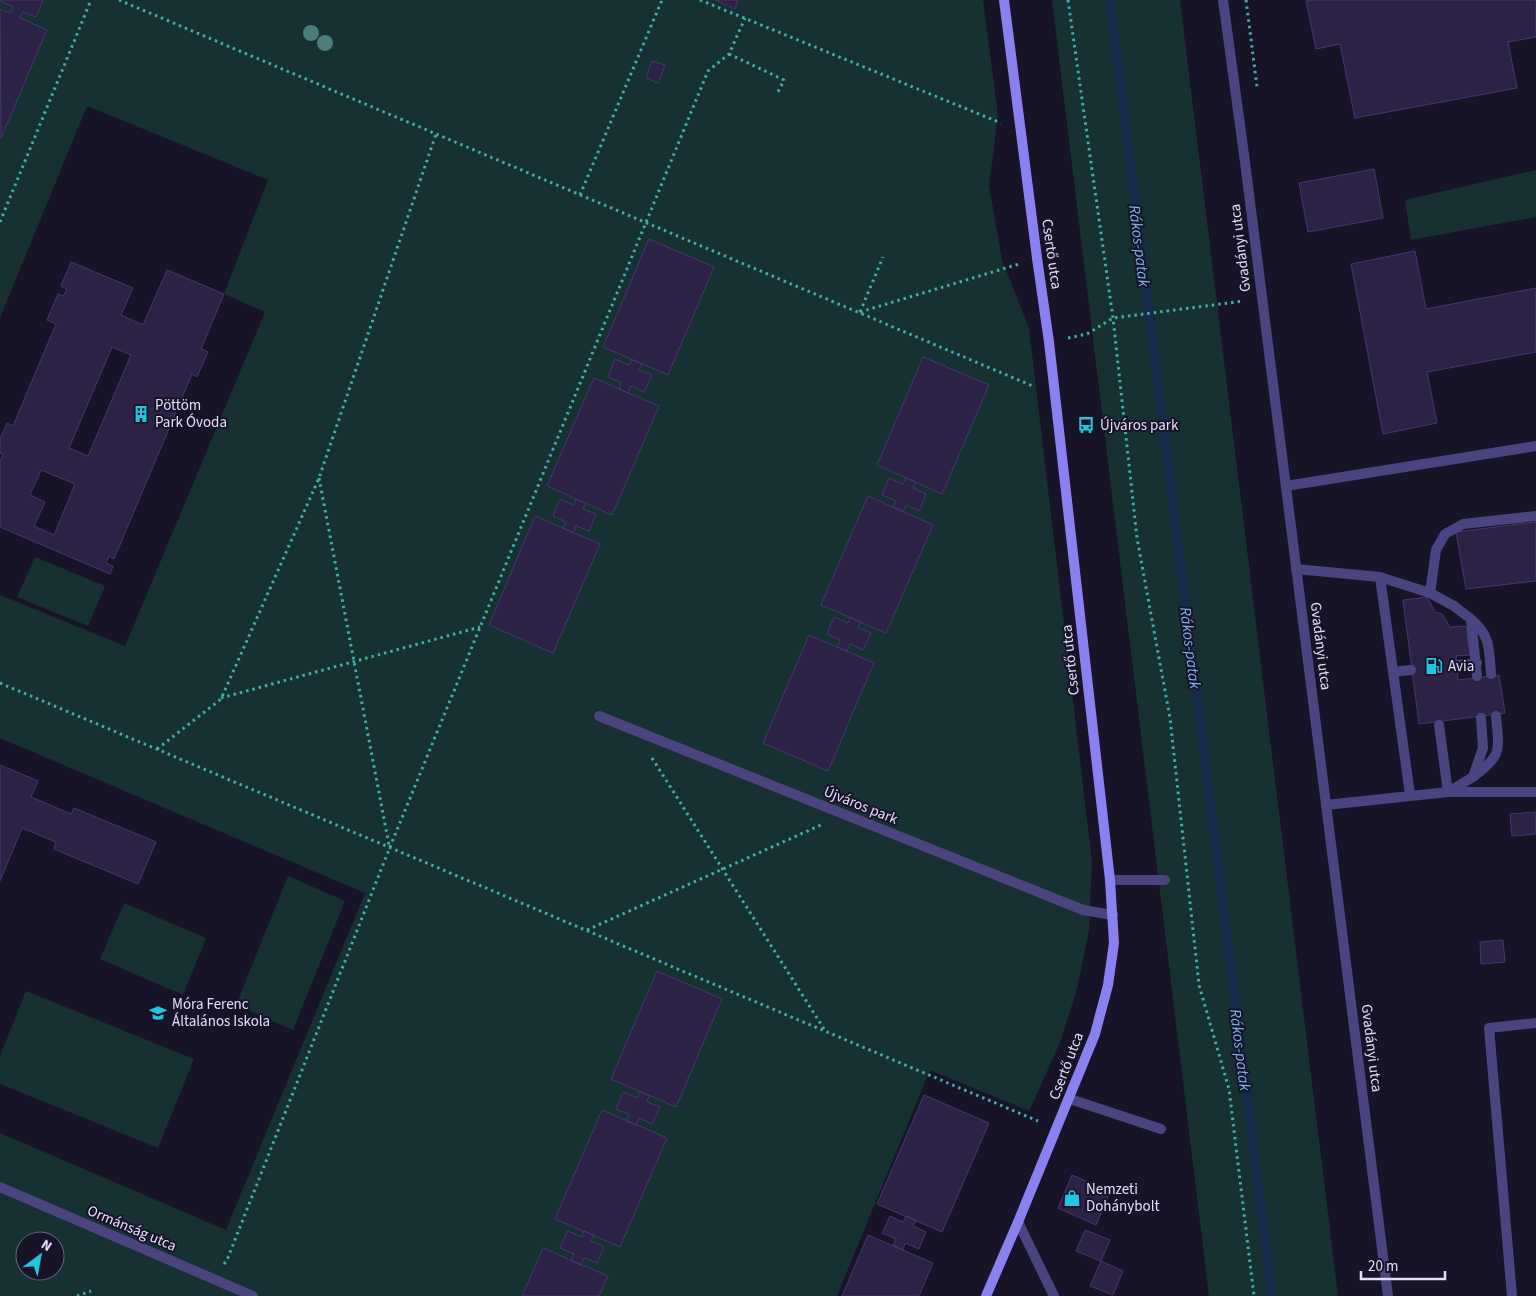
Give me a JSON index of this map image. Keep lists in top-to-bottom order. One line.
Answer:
{"streets":{"street":["Gvadányi utca","Csertő utca","Újváros park","Ormánság utca"]},"crossings":[["Csertő utca","Újváros park"]],"water":["Rákos-patak"],"places":{"building":["Pöttöm Park Óvoda"],"bus stop":["Újváros park"],"fuel station":["Avia"],"school or university":["Móra Ferenc Általános Iskola"],"shop":["Nemzeti Dohánybolt"]},"scale_bar":"20 m","north":"top right"}
